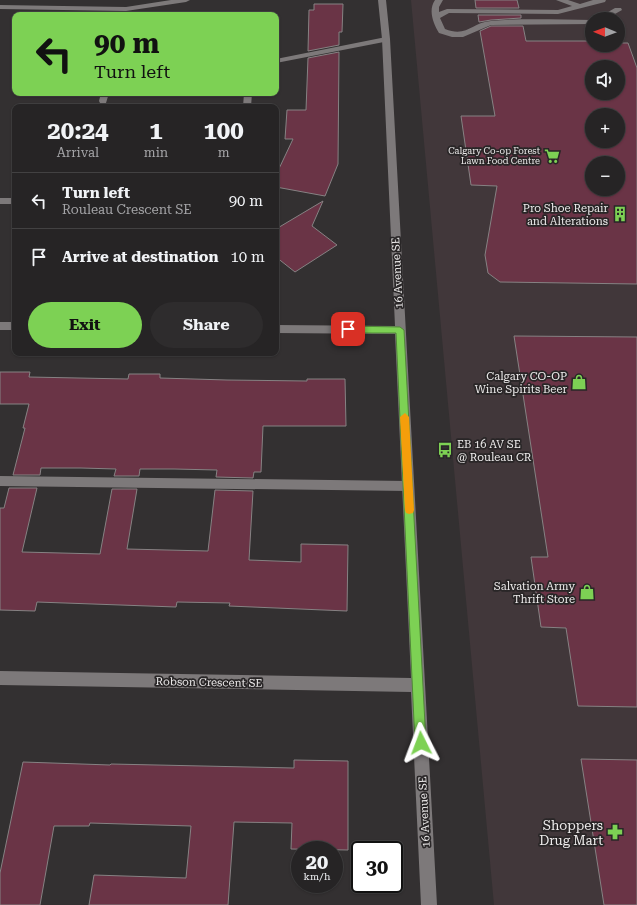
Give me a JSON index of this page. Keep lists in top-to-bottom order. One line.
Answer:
{"streets":{"street":["16 Avenue SE","Robson Crescent SE"]},"crossings":[["16 Avenue SE","Robson Crescent SE"]],"places":{"supermarket":["Calgary Co-op Forest Lawn Food Centre"],"building":["Pro Shoe Repair and Alterations"],"shop":["Calgary CO-OP Wine Spirits Beer","Salvation Army Thrift Store"],"bus stop":["EB 16 AV SE @ Rouleau CR"],"pharmacy":["Shoppers Drug Mart"]},"north":"left","page":{"map_buttons":["+","−"],"turn":["90 m","Turn left"],"eta":["20:24","Arrival","1","min","100","m"],"list":[{"name":"Turn left","note":"Rouleau Crescent SE","value":"90 m"},{"name":"Arrive at destination","value":"10 m"}],"buttons":["Exit","Share"],"speed":"20 km/h","limit":"30"}}
